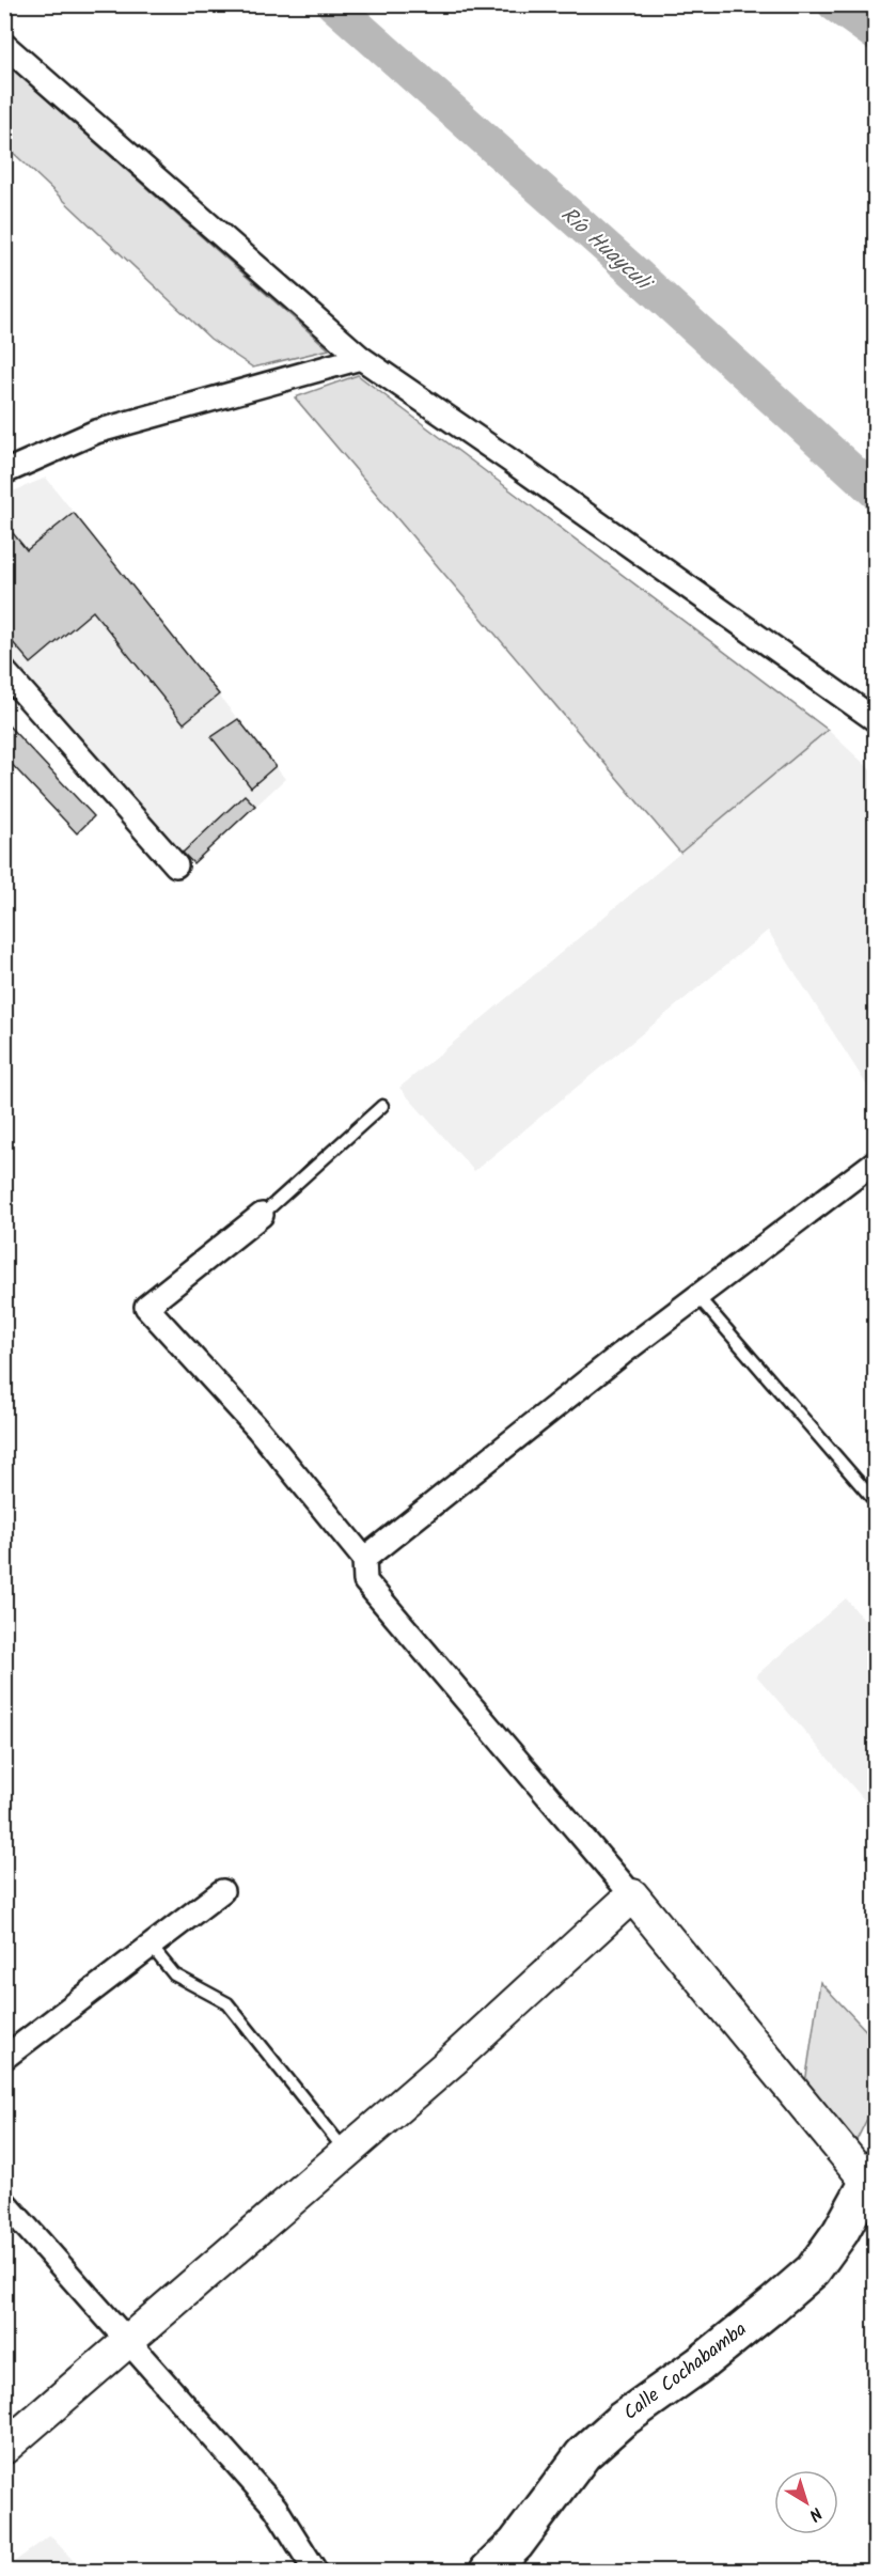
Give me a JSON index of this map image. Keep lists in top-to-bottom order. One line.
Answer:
{"streets":{"main road":["Calle Cochabamba"]},"water":["Río Huayculi"],"north":"bottom right"}
